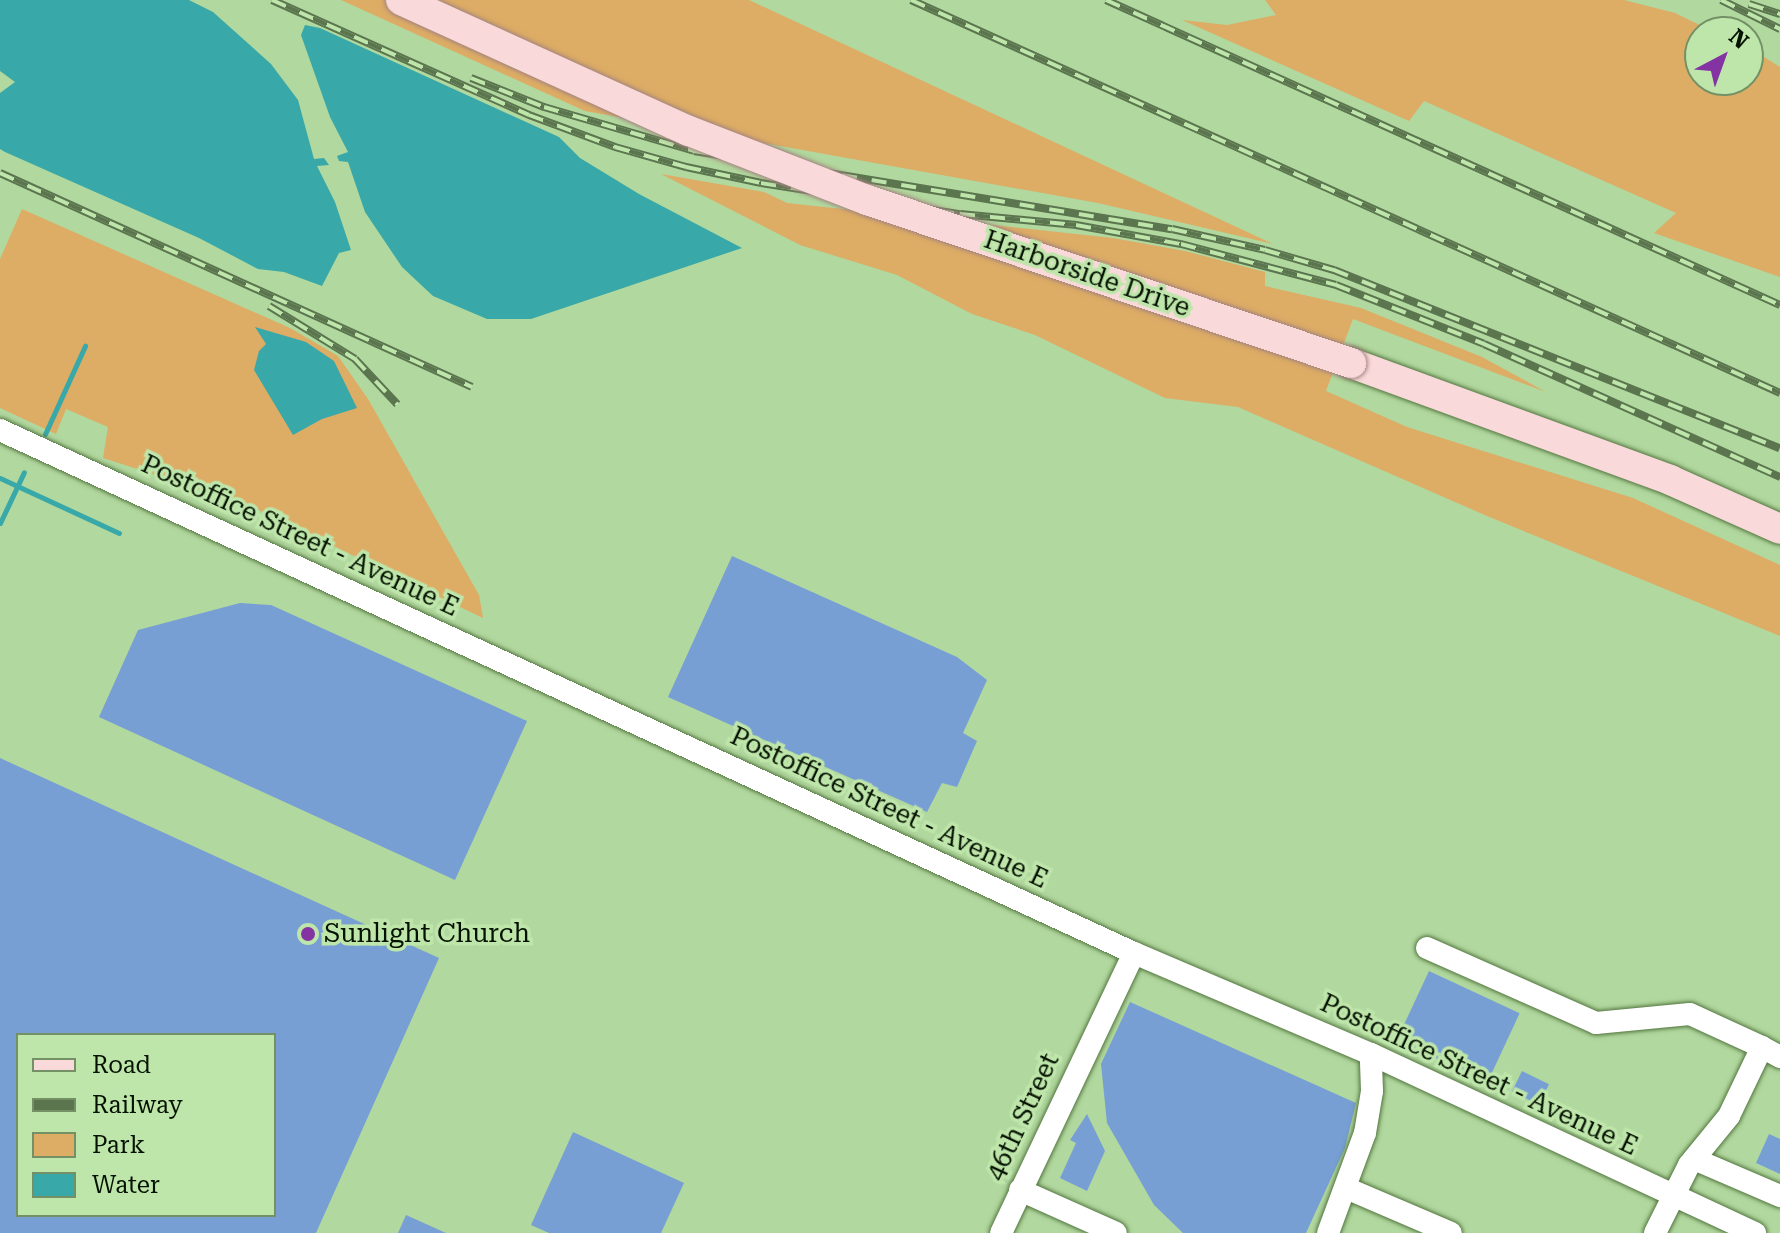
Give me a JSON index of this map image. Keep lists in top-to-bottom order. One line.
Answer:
{"streets":{"main road":["Harborside Drive"],"street":["Postoffice Street - Avenue E","46th Street"]},"crossings":[["Postoffice Street - Avenue E","46th Street"]],"places":["Sunlight Church"],"legend":["Road","Railway","Park","Water"],"north":"top right"}
